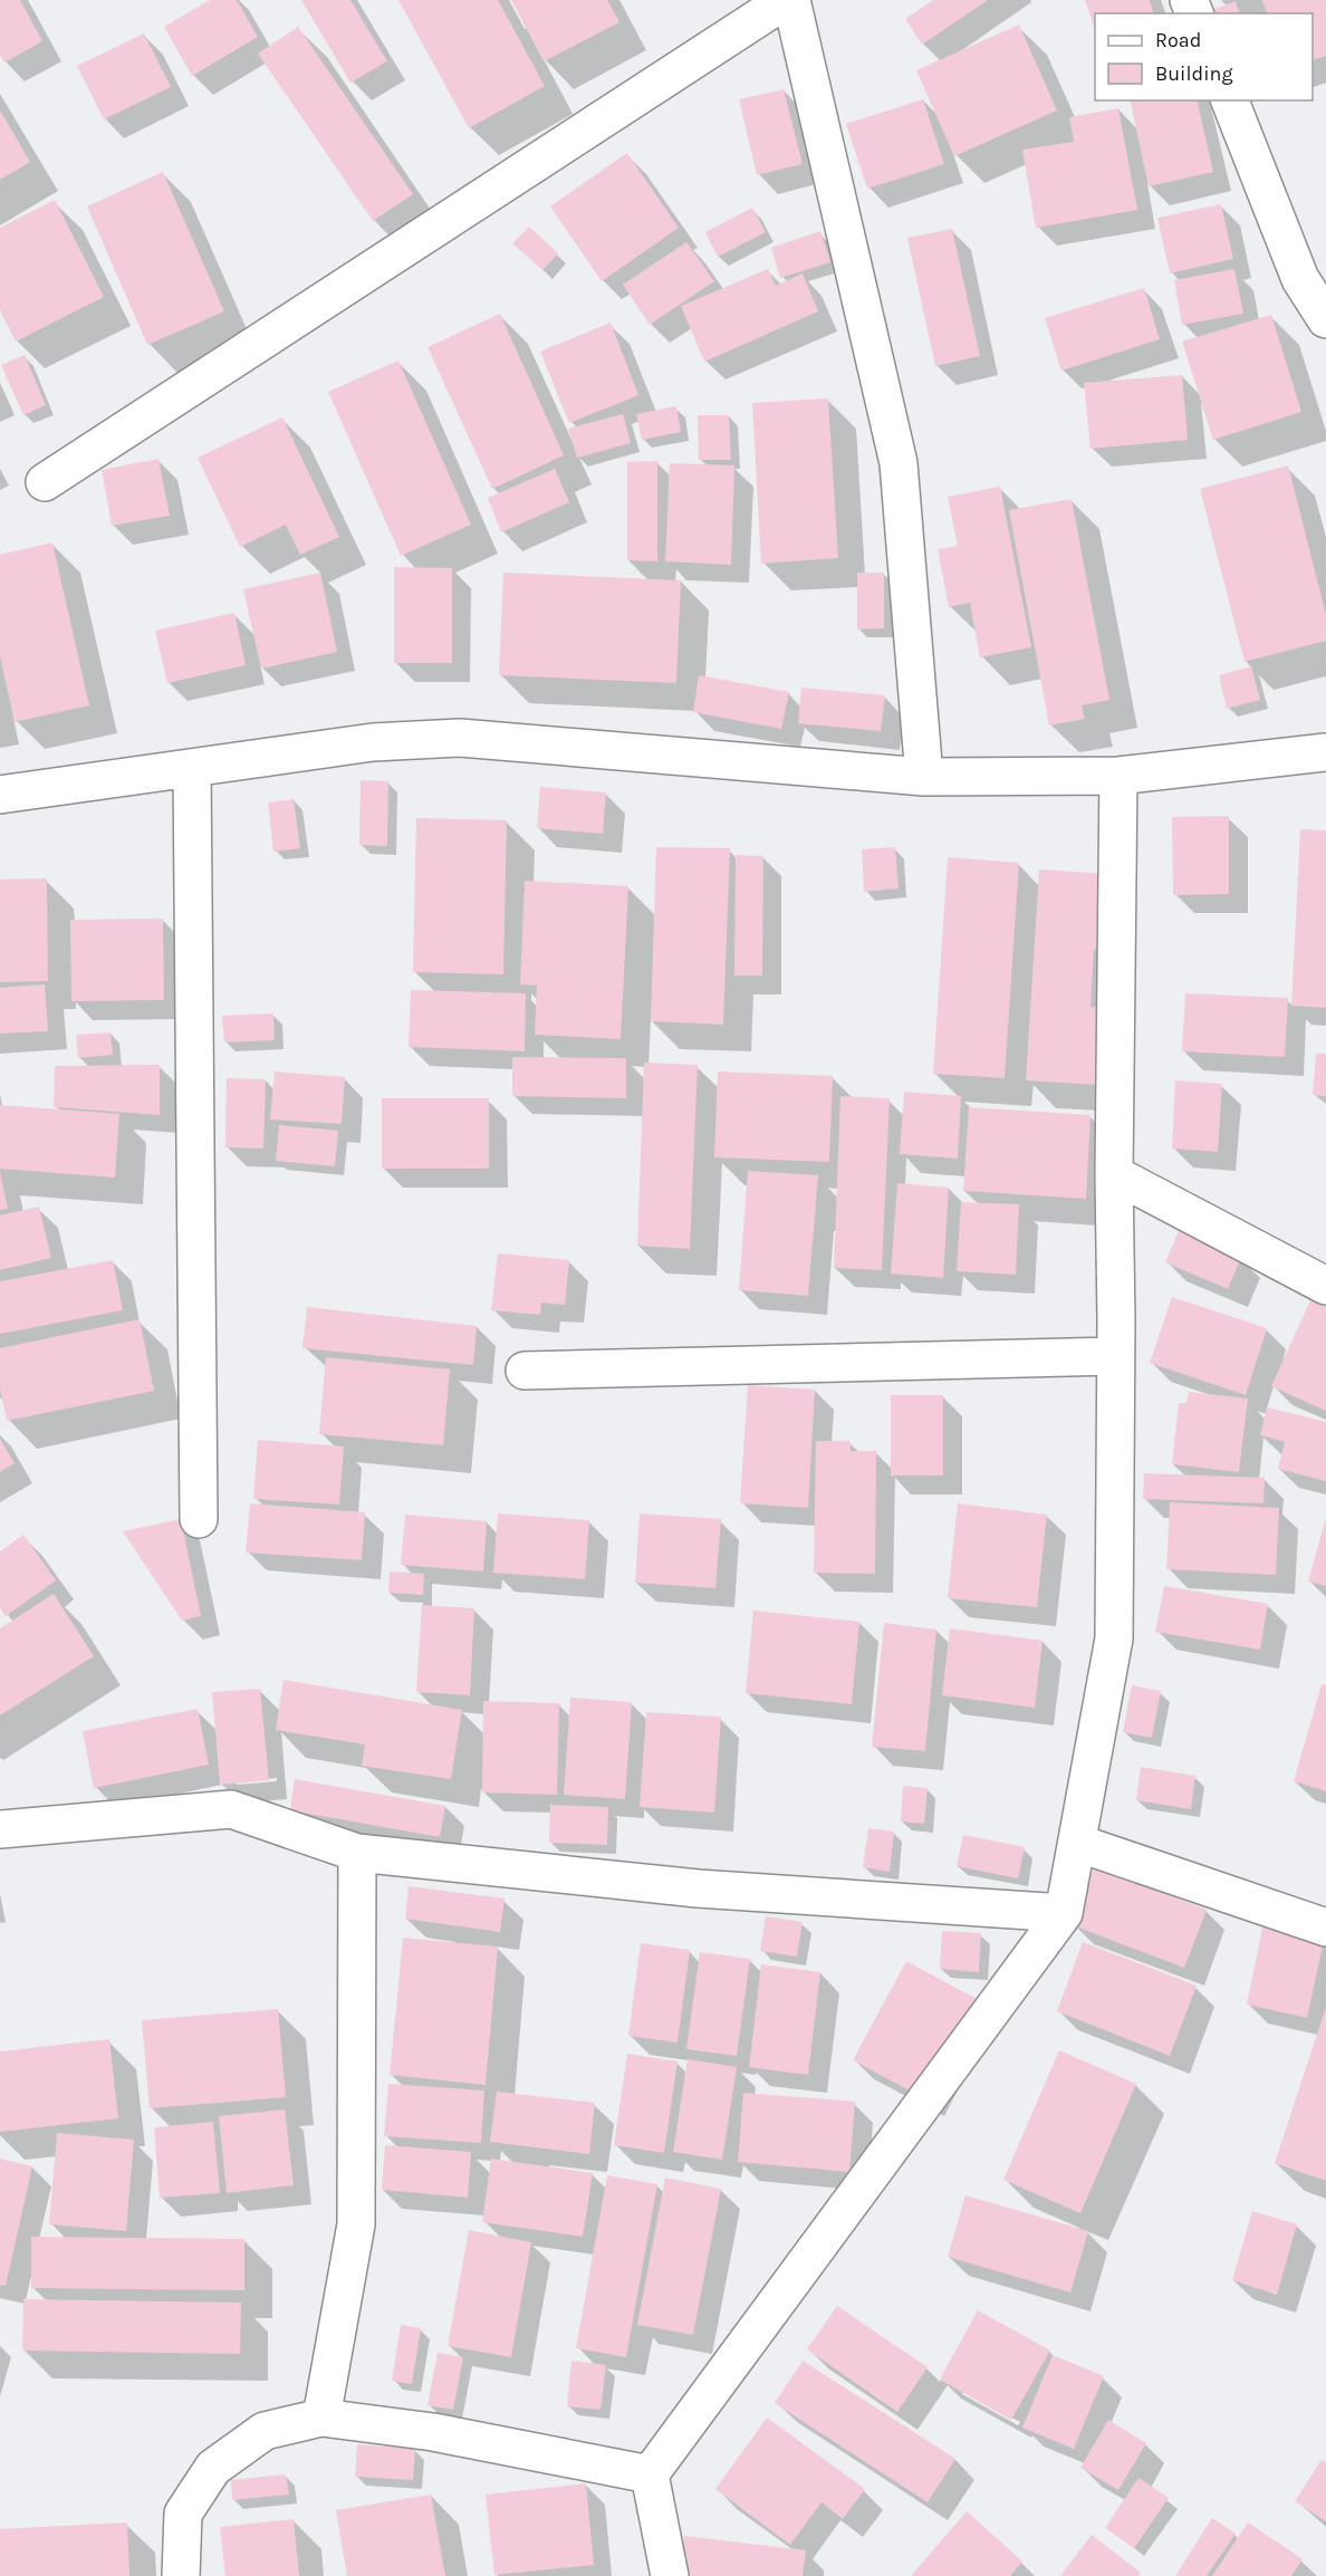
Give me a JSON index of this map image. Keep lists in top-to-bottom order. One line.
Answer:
{"legend":["Road","Building"]}
